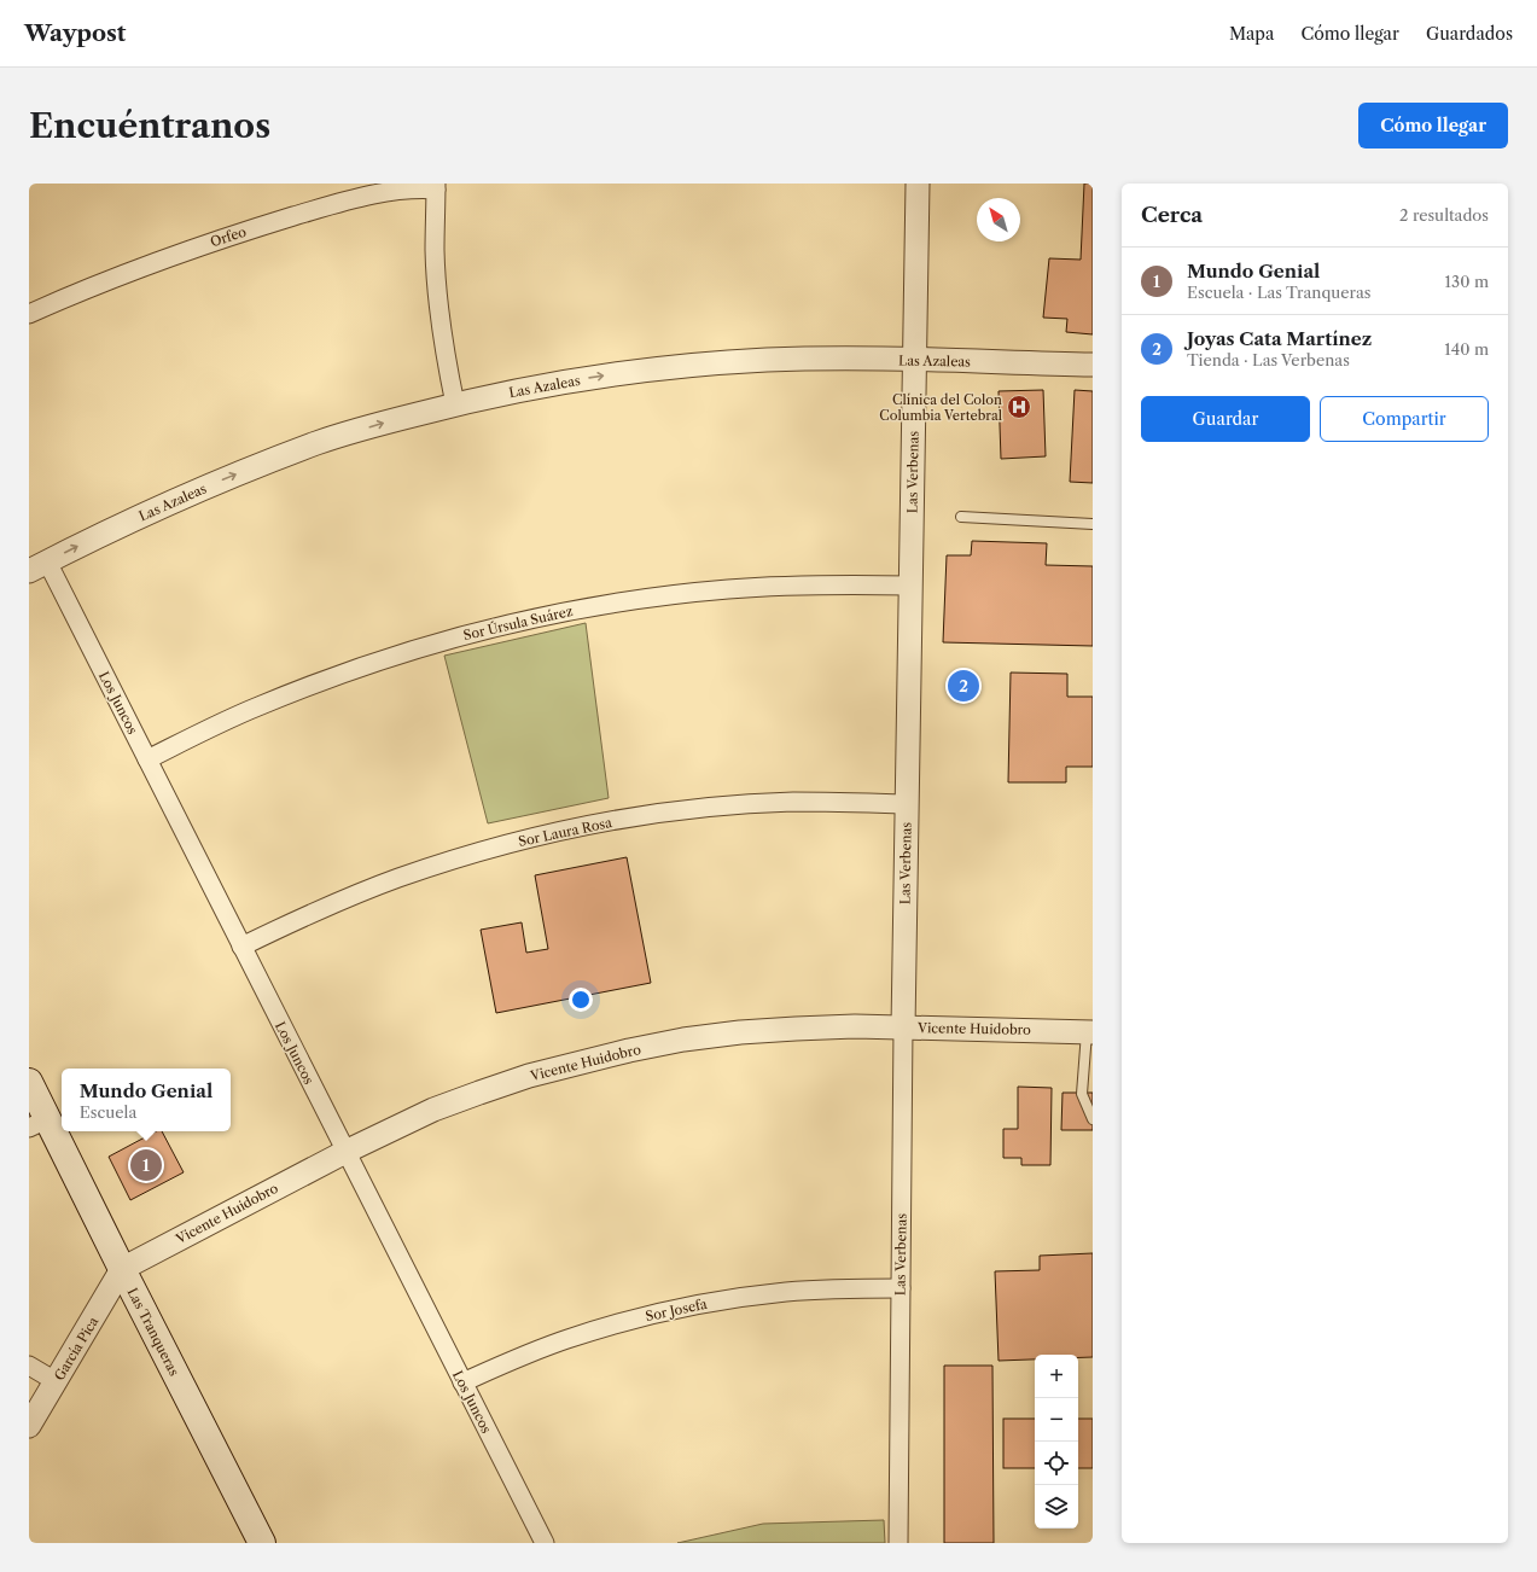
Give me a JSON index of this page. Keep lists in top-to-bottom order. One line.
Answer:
{"streets":{"main road":["Las Tranqueras"],"street":["Orfeo","Las Azaleas","Las Verbenas","Sor Úrsula Suárez","Los Juncos","Sor Laura Rosa","Vicente Huidobro","Sor Josefa","García Pica"]},"crossings":[["Orfeo","Las Azaleas"],["Las Azaleas","Las Verbenas"],["Las Azaleas","Los Juncos"],["Las Verbenas","Sor Úrsula Suárez"],["Las Verbenas","Sor Laura Rosa"],["Las Verbenas","Vicente Huidobro"],["Las Verbenas","Sor Josefa"],["Sor Úrsula Suárez","Los Juncos"],["Los Juncos","Sor Laura Rosa"],["Los Juncos","Vicente Huidobro"],["Los Juncos","Sor Josefa"],["Vicente Huidobro","Las Tranqueras"],["Vicente Huidobro","García Pica"],["Las Tranqueras","García Pica"]],"one_way":["Las Azaleas"],"places":{"hospital":["Clínica del Colon Columbia Vertebral"]},"north":"top left","page":{"header":"Waypost","nav":["Mapa","Cómo llegar","Guardados"],"buttons":["Cómo llegar",["Guardar","Compartir"]],"title":"Encuéntranos","heading":["Cerca","2 resultados"],"list":[{"mark":"1","name":"Mundo Genial","note":"Escuela · Las Tranqueras","value":"130 m"},{"mark":"2","name":"Joyas Cata Martínez","note":"Tienda · Las Verbenas","value":"140 m"}],"pins":["2","1"],"popup":["Mundo Genial","Escuela"],"map_buttons":["+","−"]}}
